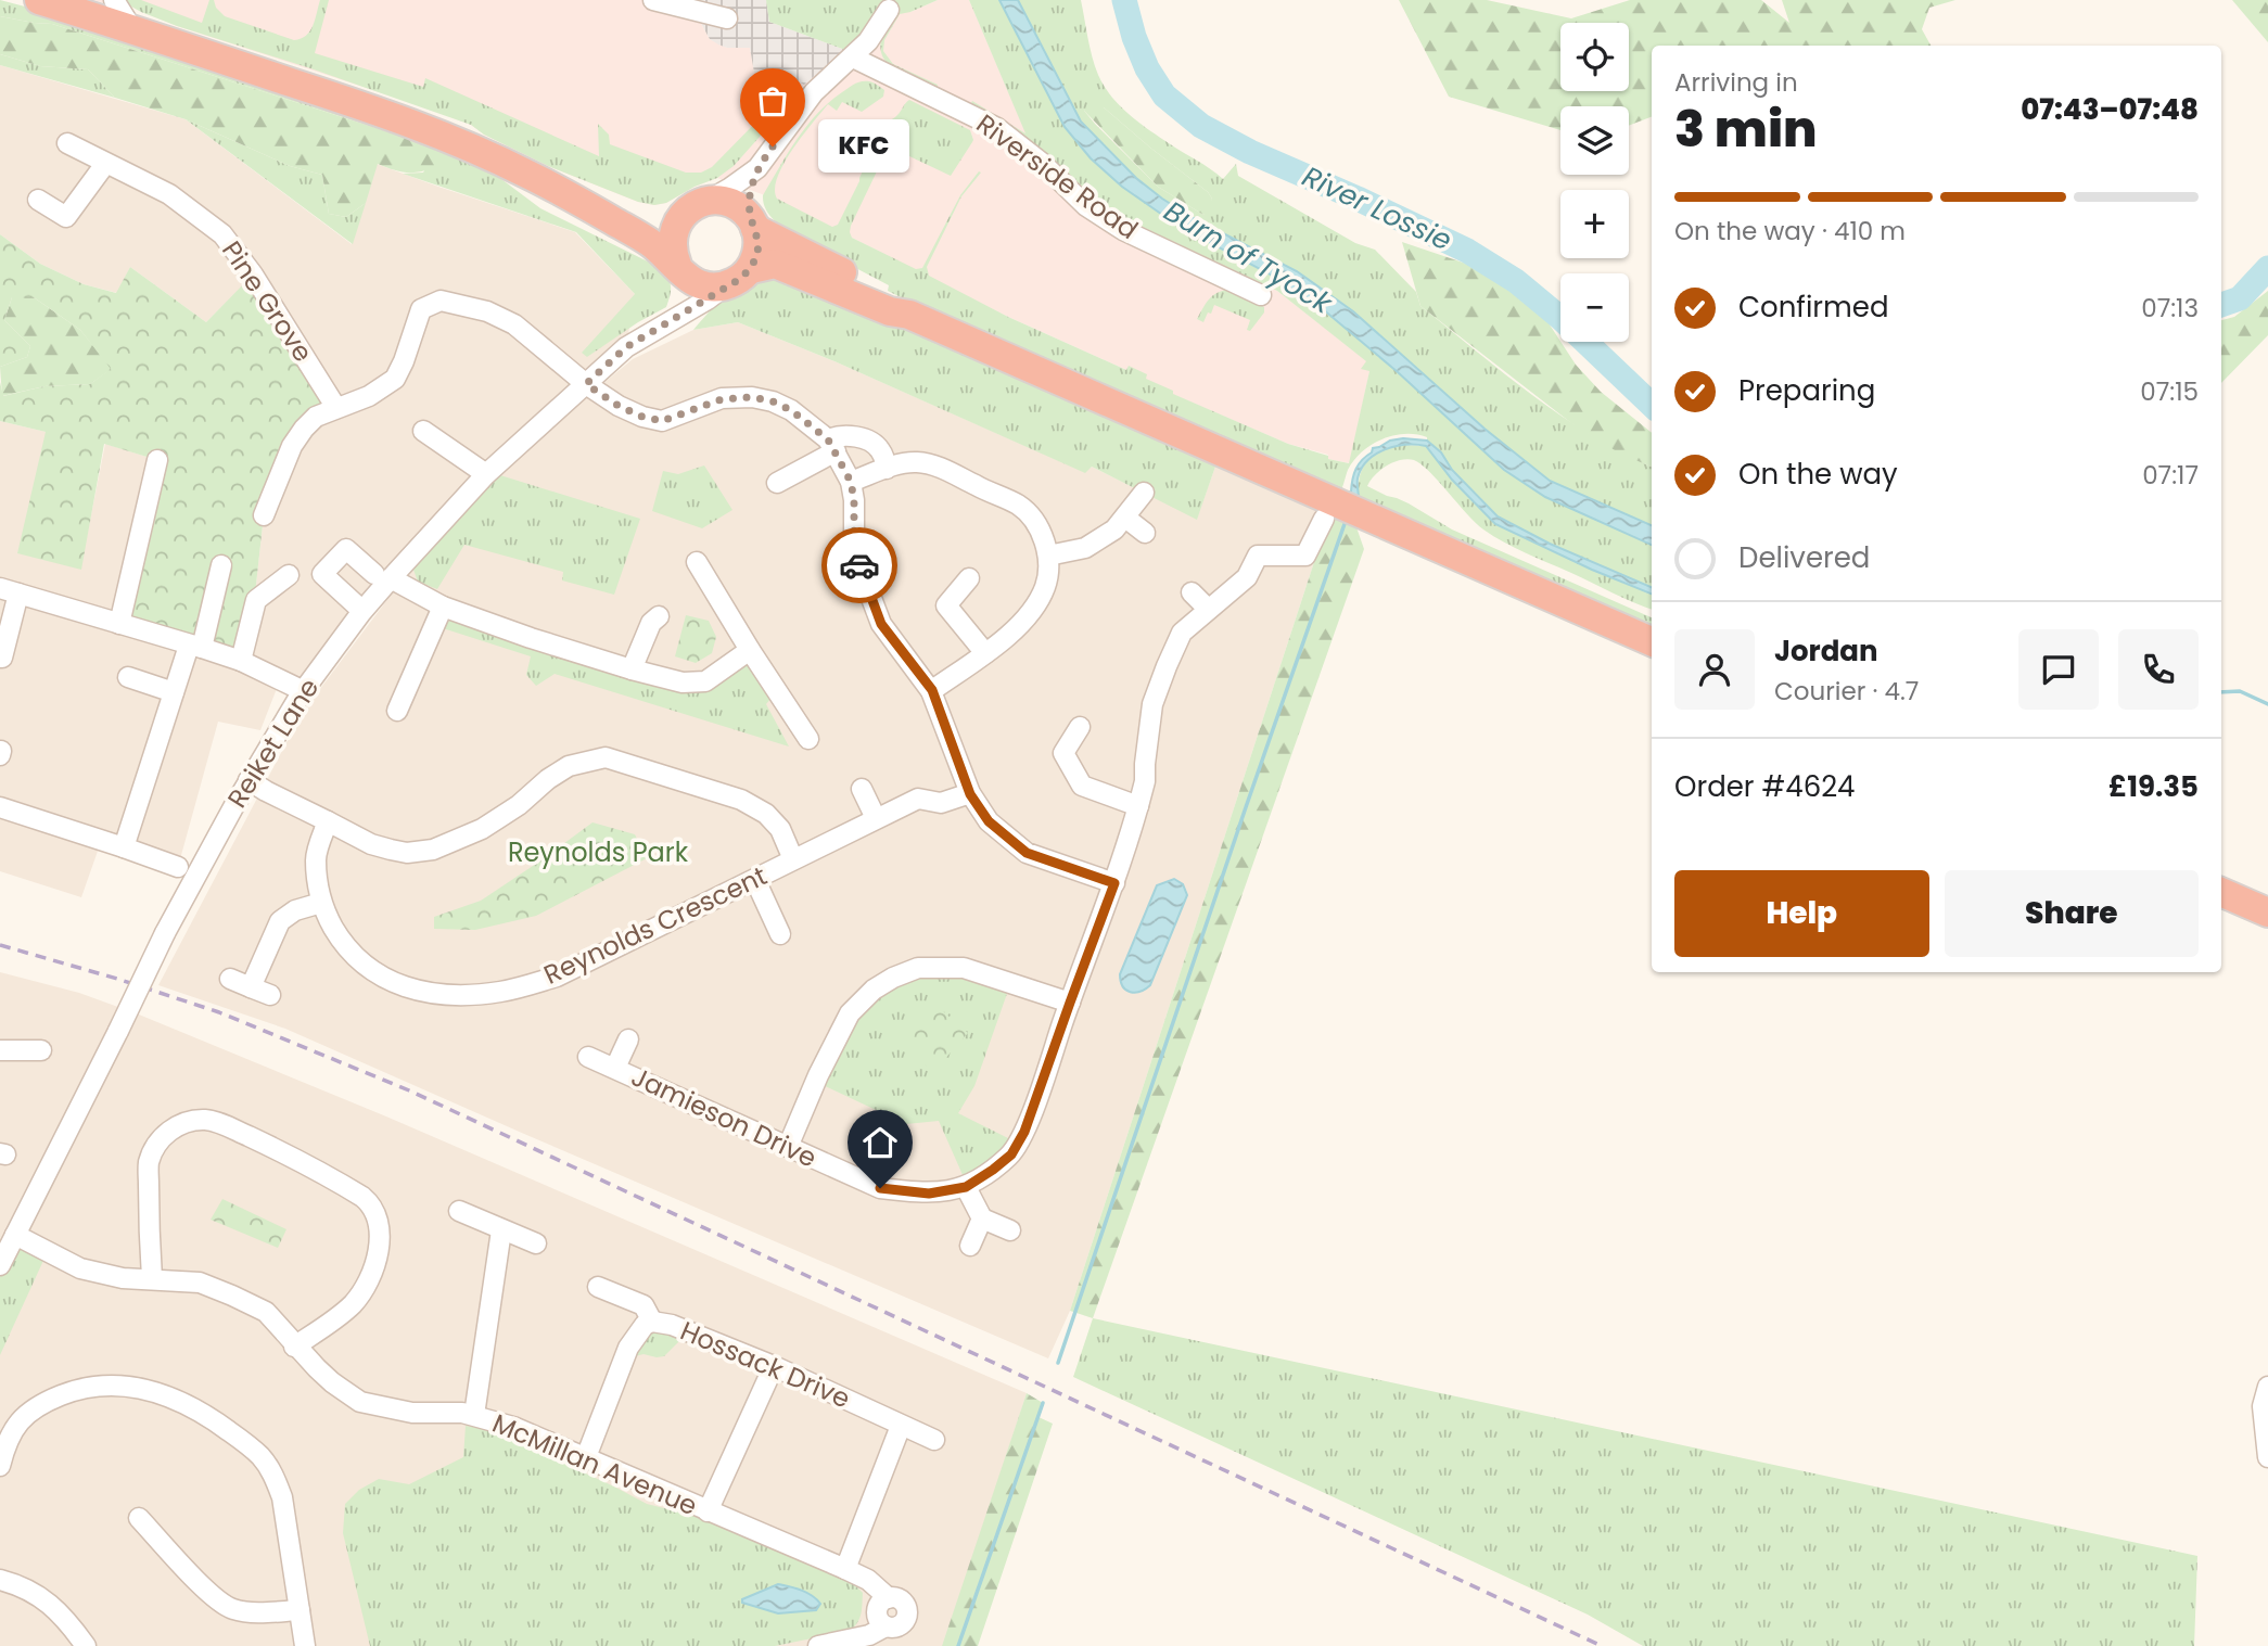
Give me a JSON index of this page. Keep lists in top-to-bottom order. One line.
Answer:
{"streets":{"street":["Riverside Road","Pine Grove","Reiket Lane","Reynolds Crescent","Jamieson Drive","Hossack Drive","McMillan Avenue"]},"crossings":[["Reiket Lane","Reynolds Crescent"],["Reiket Lane","McMillan Avenue"],["Hossack Drive","McMillan Avenue"]],"water":["River Lossie","Burn of Tyock"],"parks":["Reynolds Park"],"places":["KFC"],"page":{"map_buttons":["+","−"],"heading":["3 min","Arriving in","07:43–07:48"],"panel":["Jordan","Courier · 4.7","Order #4624","£19.35"],"bubble":"KFC","bar":"On the way · 410 m","list":[["Confirmed","07:13"],["Preparing","07:15"],["On the way","07:17"],"Delivered"],"buttons":["Help","Share"]}}
